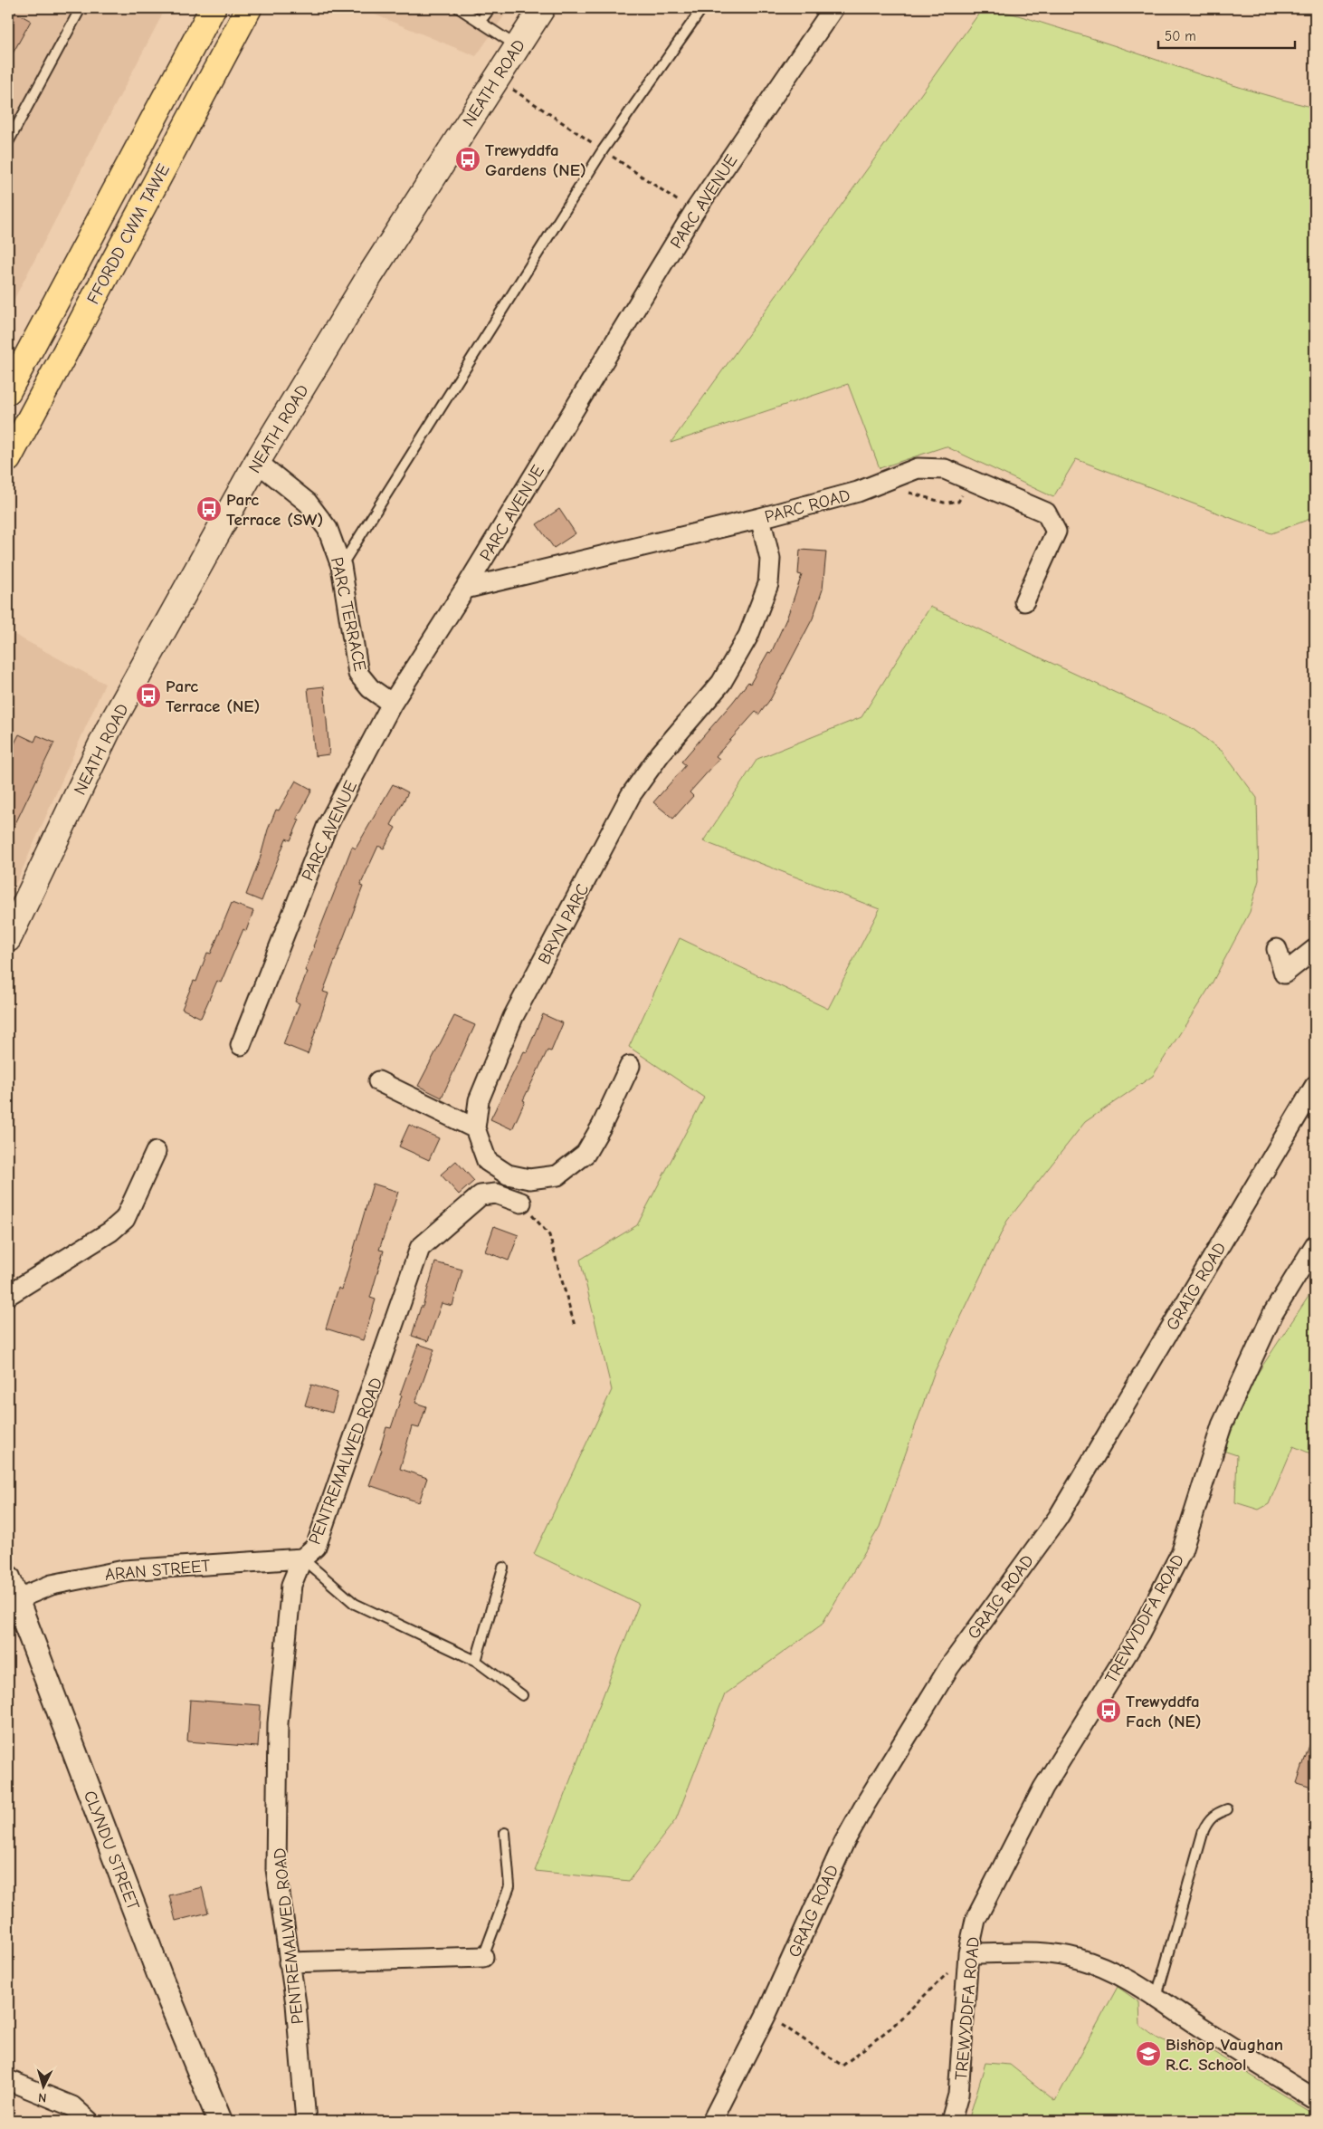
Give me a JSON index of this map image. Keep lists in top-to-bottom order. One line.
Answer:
{"streets":{"main road":["NEATH ROAD","FFORDD CWM TAWE"],"street":["PARC AVENUE","PARC ROAD","PARC TERRACE","BRYN PARC","GRAIG ROAD","PENTREMALWED ROAD","ARAN STREET","TREWYDDFA ROAD","CLYNDU STREET"]},"crossings":[["NEATH ROAD","PARC TERRACE"],["PARC AVENUE","PARC ROAD"],["PARC AVENUE","PARC TERRACE"],["PARC ROAD","BRYN PARC"],["PENTREMALWED ROAD","ARAN STREET"],["ARAN STREET","CLYNDU STREET"]],"places":{"bus stop":["Trewyddfa Gardens (NE)","Parc Terrace (SW)","Parc Terrace (NE)","Trewyddfa Fach (NE)"],"school or university":["Bishop Vaughan R.C. School"]},"scale_bar":"50 m","north":"bottom"}
